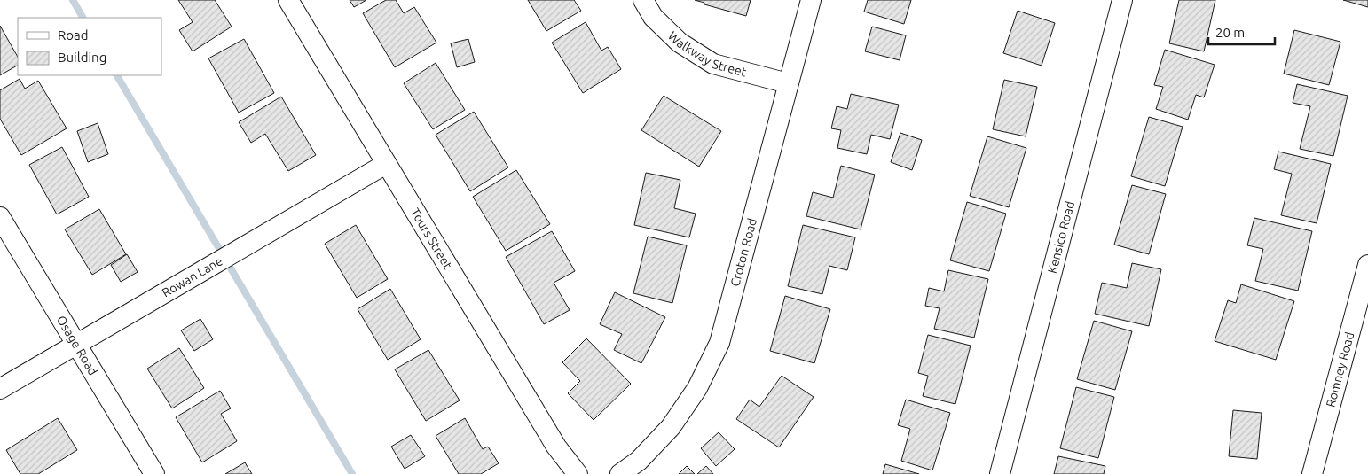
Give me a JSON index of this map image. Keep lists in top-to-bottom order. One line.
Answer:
{"streets":{"street":["Walkway Street","Kensico Road","Tours Street","Croton Road","Rowan Lane","Osage Road","Romney Road"]},"crossings":[["Walkway Street","Croton Road"],["Tours Street","Rowan Lane"],["Rowan Lane","Osage Road"]],"legend":["Road","Building"],"scale_bar":"20 m"}
